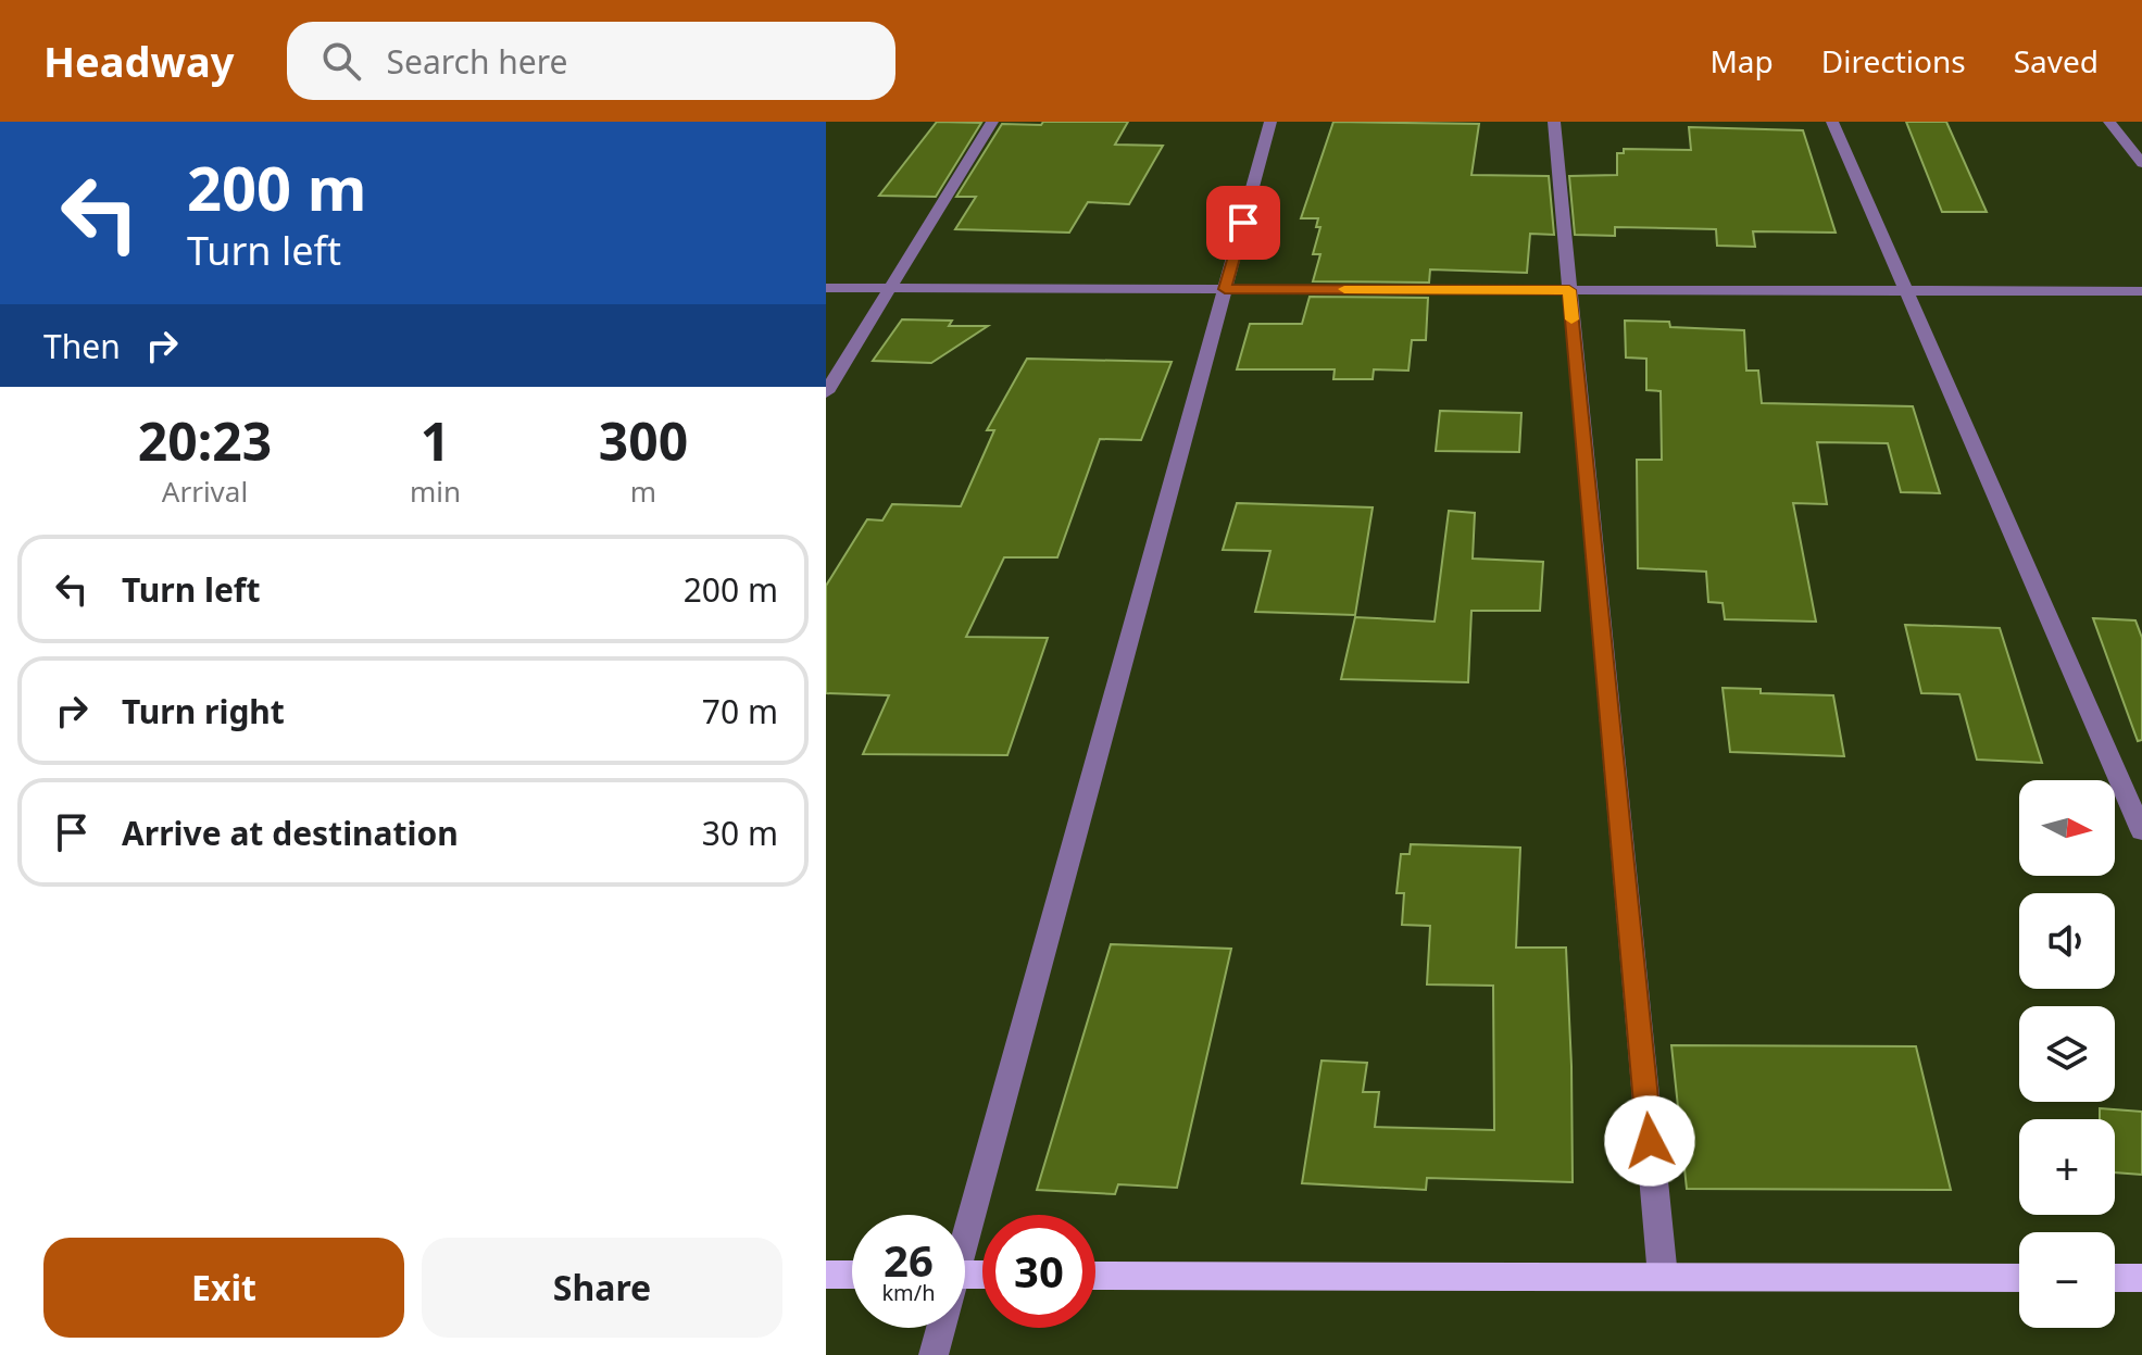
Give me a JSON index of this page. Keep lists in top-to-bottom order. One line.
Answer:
{"north":"right","page":{"header":"Headway","search":"Search here","nav":["Map","Directions","Saved"],"turn":["200 m","Turn left"],"then":"Then","eta":["20:23","Arrival","1","min","300","m"],"list":[{"name":"Turn left","value":"200 m"},{"name":"Turn right","value":"70 m"},{"name":"Arrive at destination","value":"30 m"}],"map_buttons":["+","−"],"speed":"26 km/h","limit":"30","buttons":["Exit","Share"]}}
